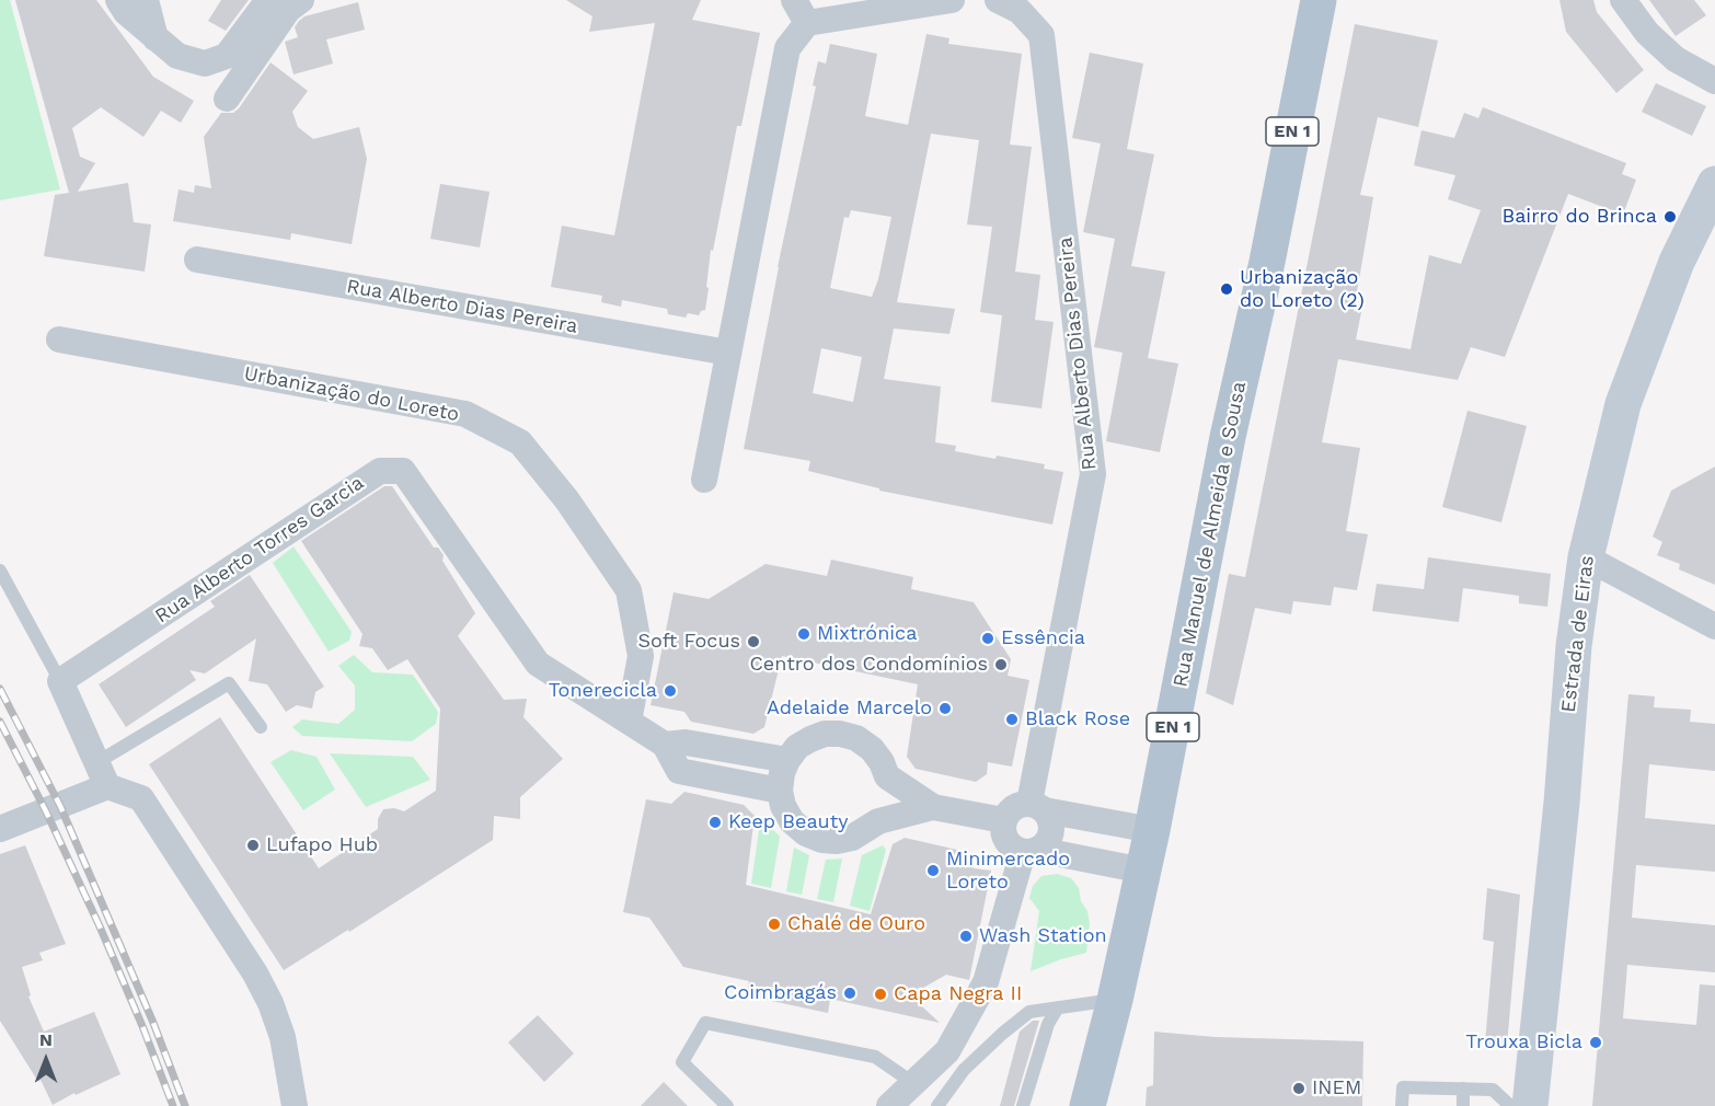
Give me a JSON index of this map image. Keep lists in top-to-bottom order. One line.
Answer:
{"streets":{"main road":["EN 1","Rua Manuel de Almeida e Sousa"],"street":["Rua Alberto Dias Pereira","Urbanização do Loreto","Rua Alberto Torres Garcia","Estrada de Eiras"]},"crossings":[["Urbanização do Loreto","Rua Alberto Torres Garcia"]],"places":["Bairro do Brinca","Urbanização do Loreto (2)","Mixtrónica","Essência","Soft Focus","Centro dos Condomínios","Tonerecicla","Adelaide Marcelo","Black Rose","Keep Beauty","Lufapo Hub","Minimercado Loreto","Chalé de Ouro","Wash Station","Coimbragás","Capa Negra II","Trouxa Bicla","INEM"],"north":"top"}
